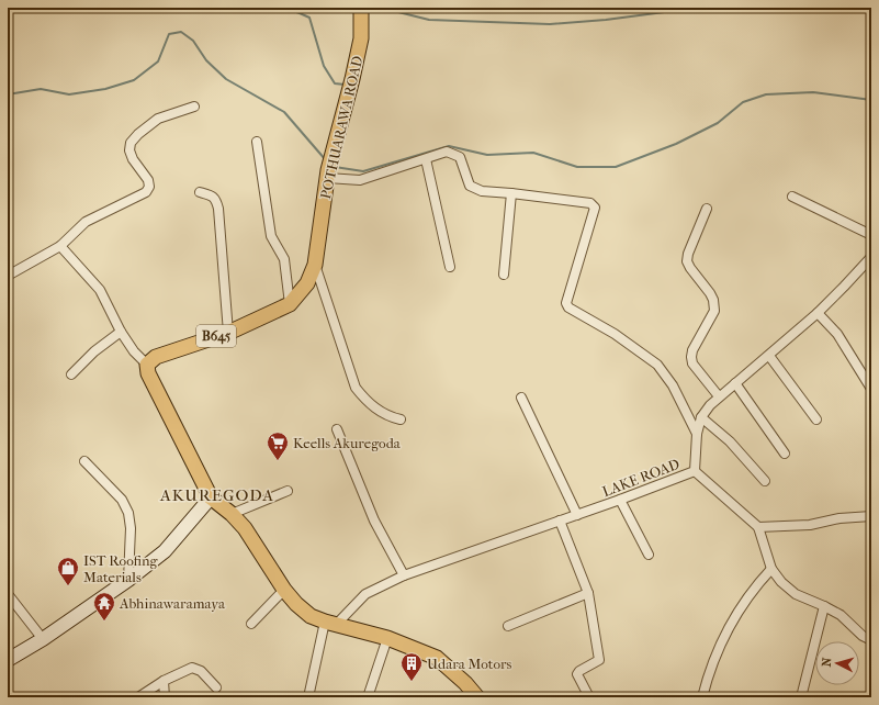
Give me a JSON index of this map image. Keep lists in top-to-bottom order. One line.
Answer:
{"streets":{"main road":["POTHUARAWA ROAD","B645"],"street":["LAKE ROAD"]},"districts":["AKUREGODA"],"places":{"supermarket":["Keells Akuregoda"],"shop":["IST Roofing Materials"],"temple":["Abhinawaramaya"],"building":["Udara Motors"]},"north":"left"}
